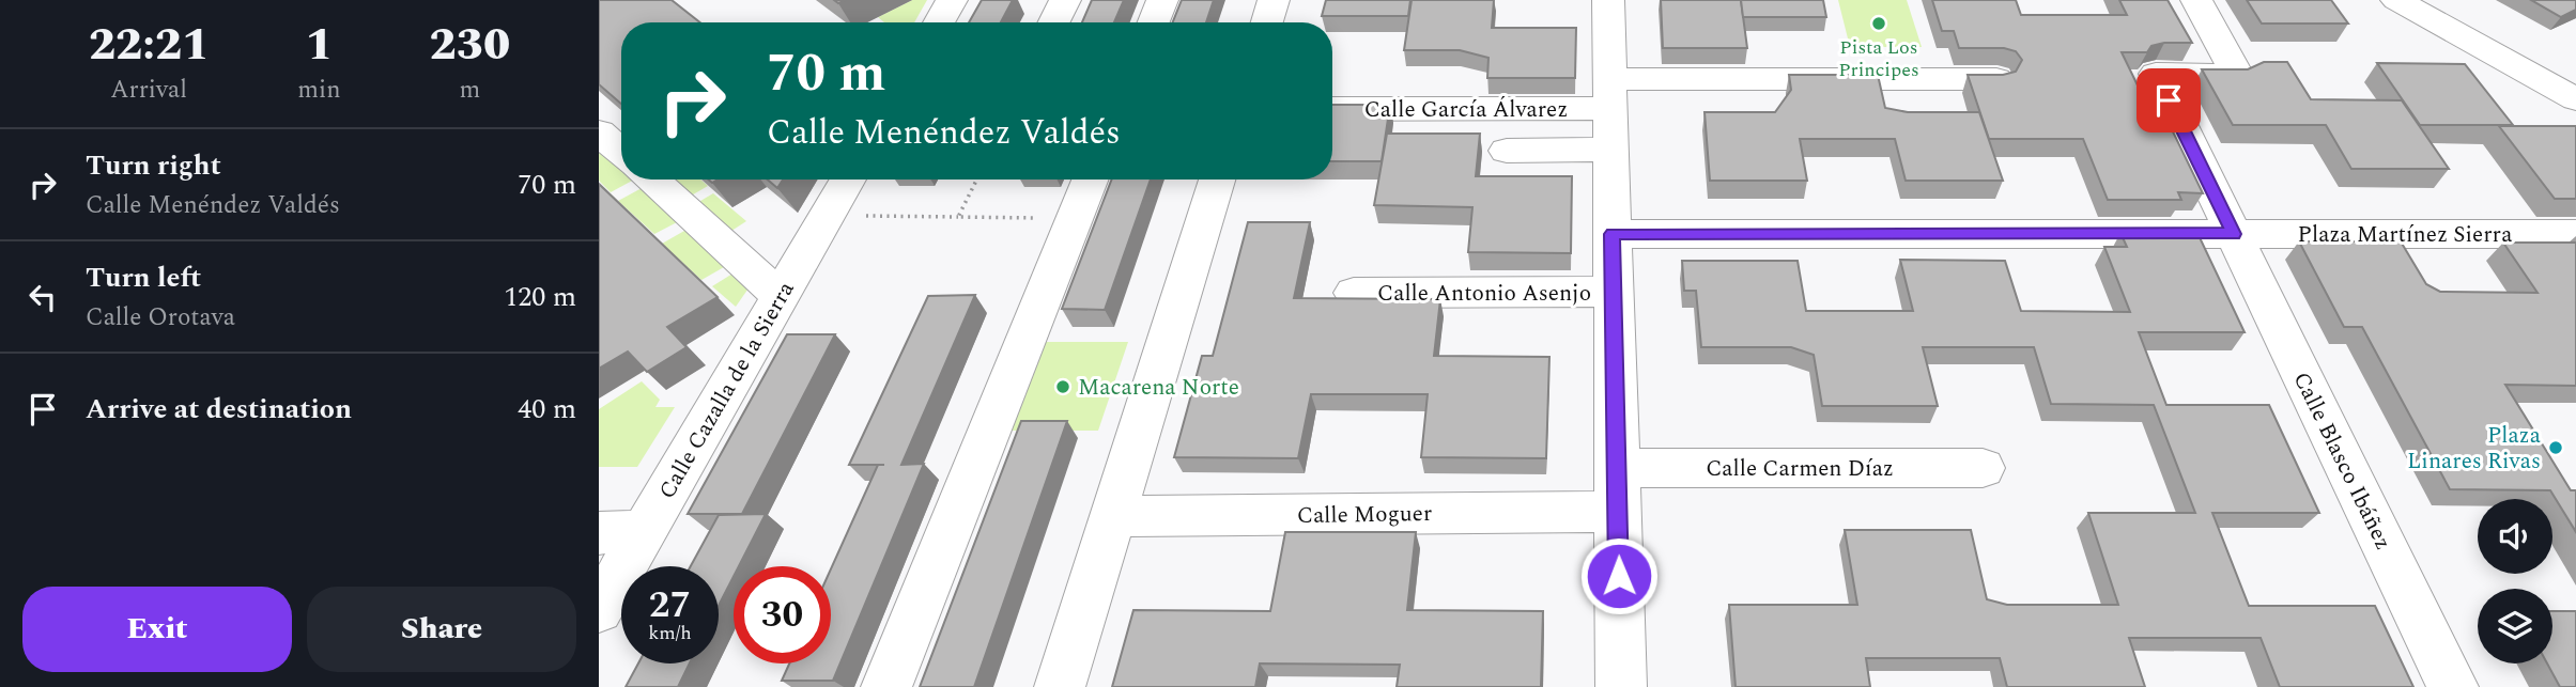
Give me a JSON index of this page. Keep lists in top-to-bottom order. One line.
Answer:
{"streets":{"street":["Calle García Álvarez","Plaza Martínez Sierra","Calle Antonio Asenjo","Calle Cazalla de la Sierra","Calle Blasco Ibáñez","Calle Carmen Díaz","Calle Moguer"]},"crossings":[["Plaza Martínez Sierra","Calle Blasco Ibáñez"],["Calle Carmen Díaz","Calle Moguer"]],"places":["Pista Los Principes","Macarena Norte","Plaza Linares Rivas"],"page":{"eta":["22:21","Arrival","1","min","230","m"],"turn":["70 m","Calle Menéndez Valdés"],"list":[{"name":"Turn right","note":"Calle Menéndez Valdés","value":"70 m"},{"name":"Turn left","note":"Calle Orotava","value":"120 m"},{"name":"Arrive at destination","value":"40 m"}],"speed":"27 km/h","limit":"30","buttons":["Exit","Share"]}}
